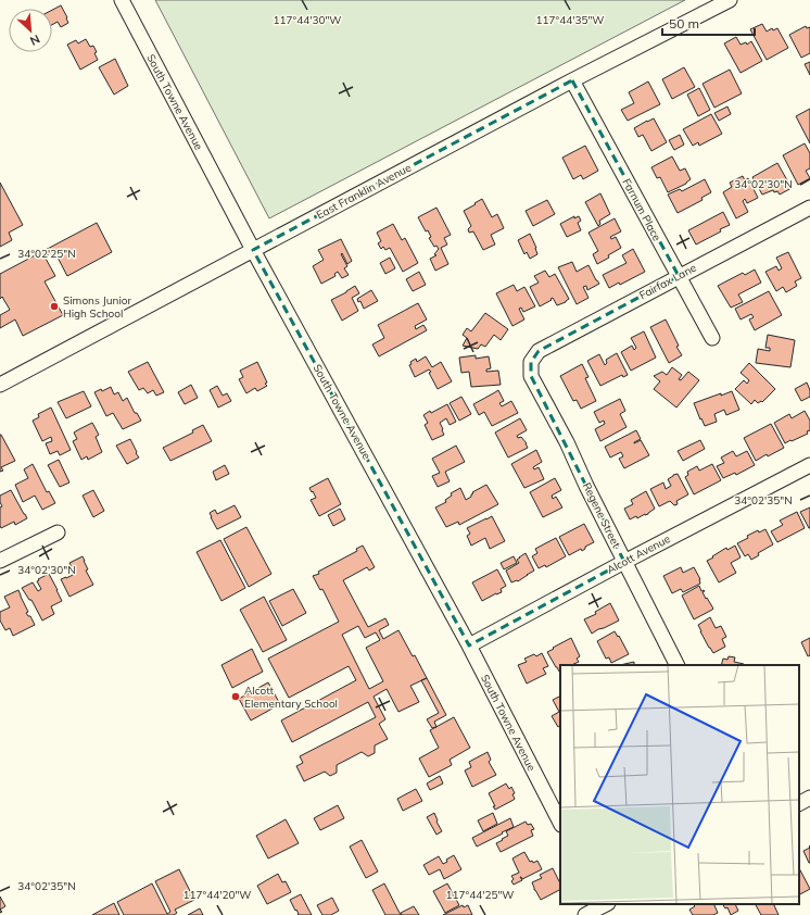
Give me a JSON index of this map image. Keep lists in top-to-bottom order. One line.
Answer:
{"streets":{"street":["South Towne Avenue","East Franklin Avenue","Farnum Place","Fairfax Lane","Regene Street","Alcott Avenue"]},"crossings":[["South Towne Avenue","East Franklin Avenue"],["South Towne Avenue","Alcott Avenue"],["East Franklin Avenue","Farnum Place"],["Farnum Place","Fairfax Lane"],["Fairfax Lane","Regene Street"],["Regene Street","Alcott Avenue"]],"places":["Simons Junior High School","Alcott Elementary School"],"scale_bar":"50 m","north":"bottom right","coordinates":["117°44'30\"W","117°44'35\"W","34°02'30\"N","34°02'25\"N","34°02'35\"N","117°44'20\"W","117°44'25\"W"]}
